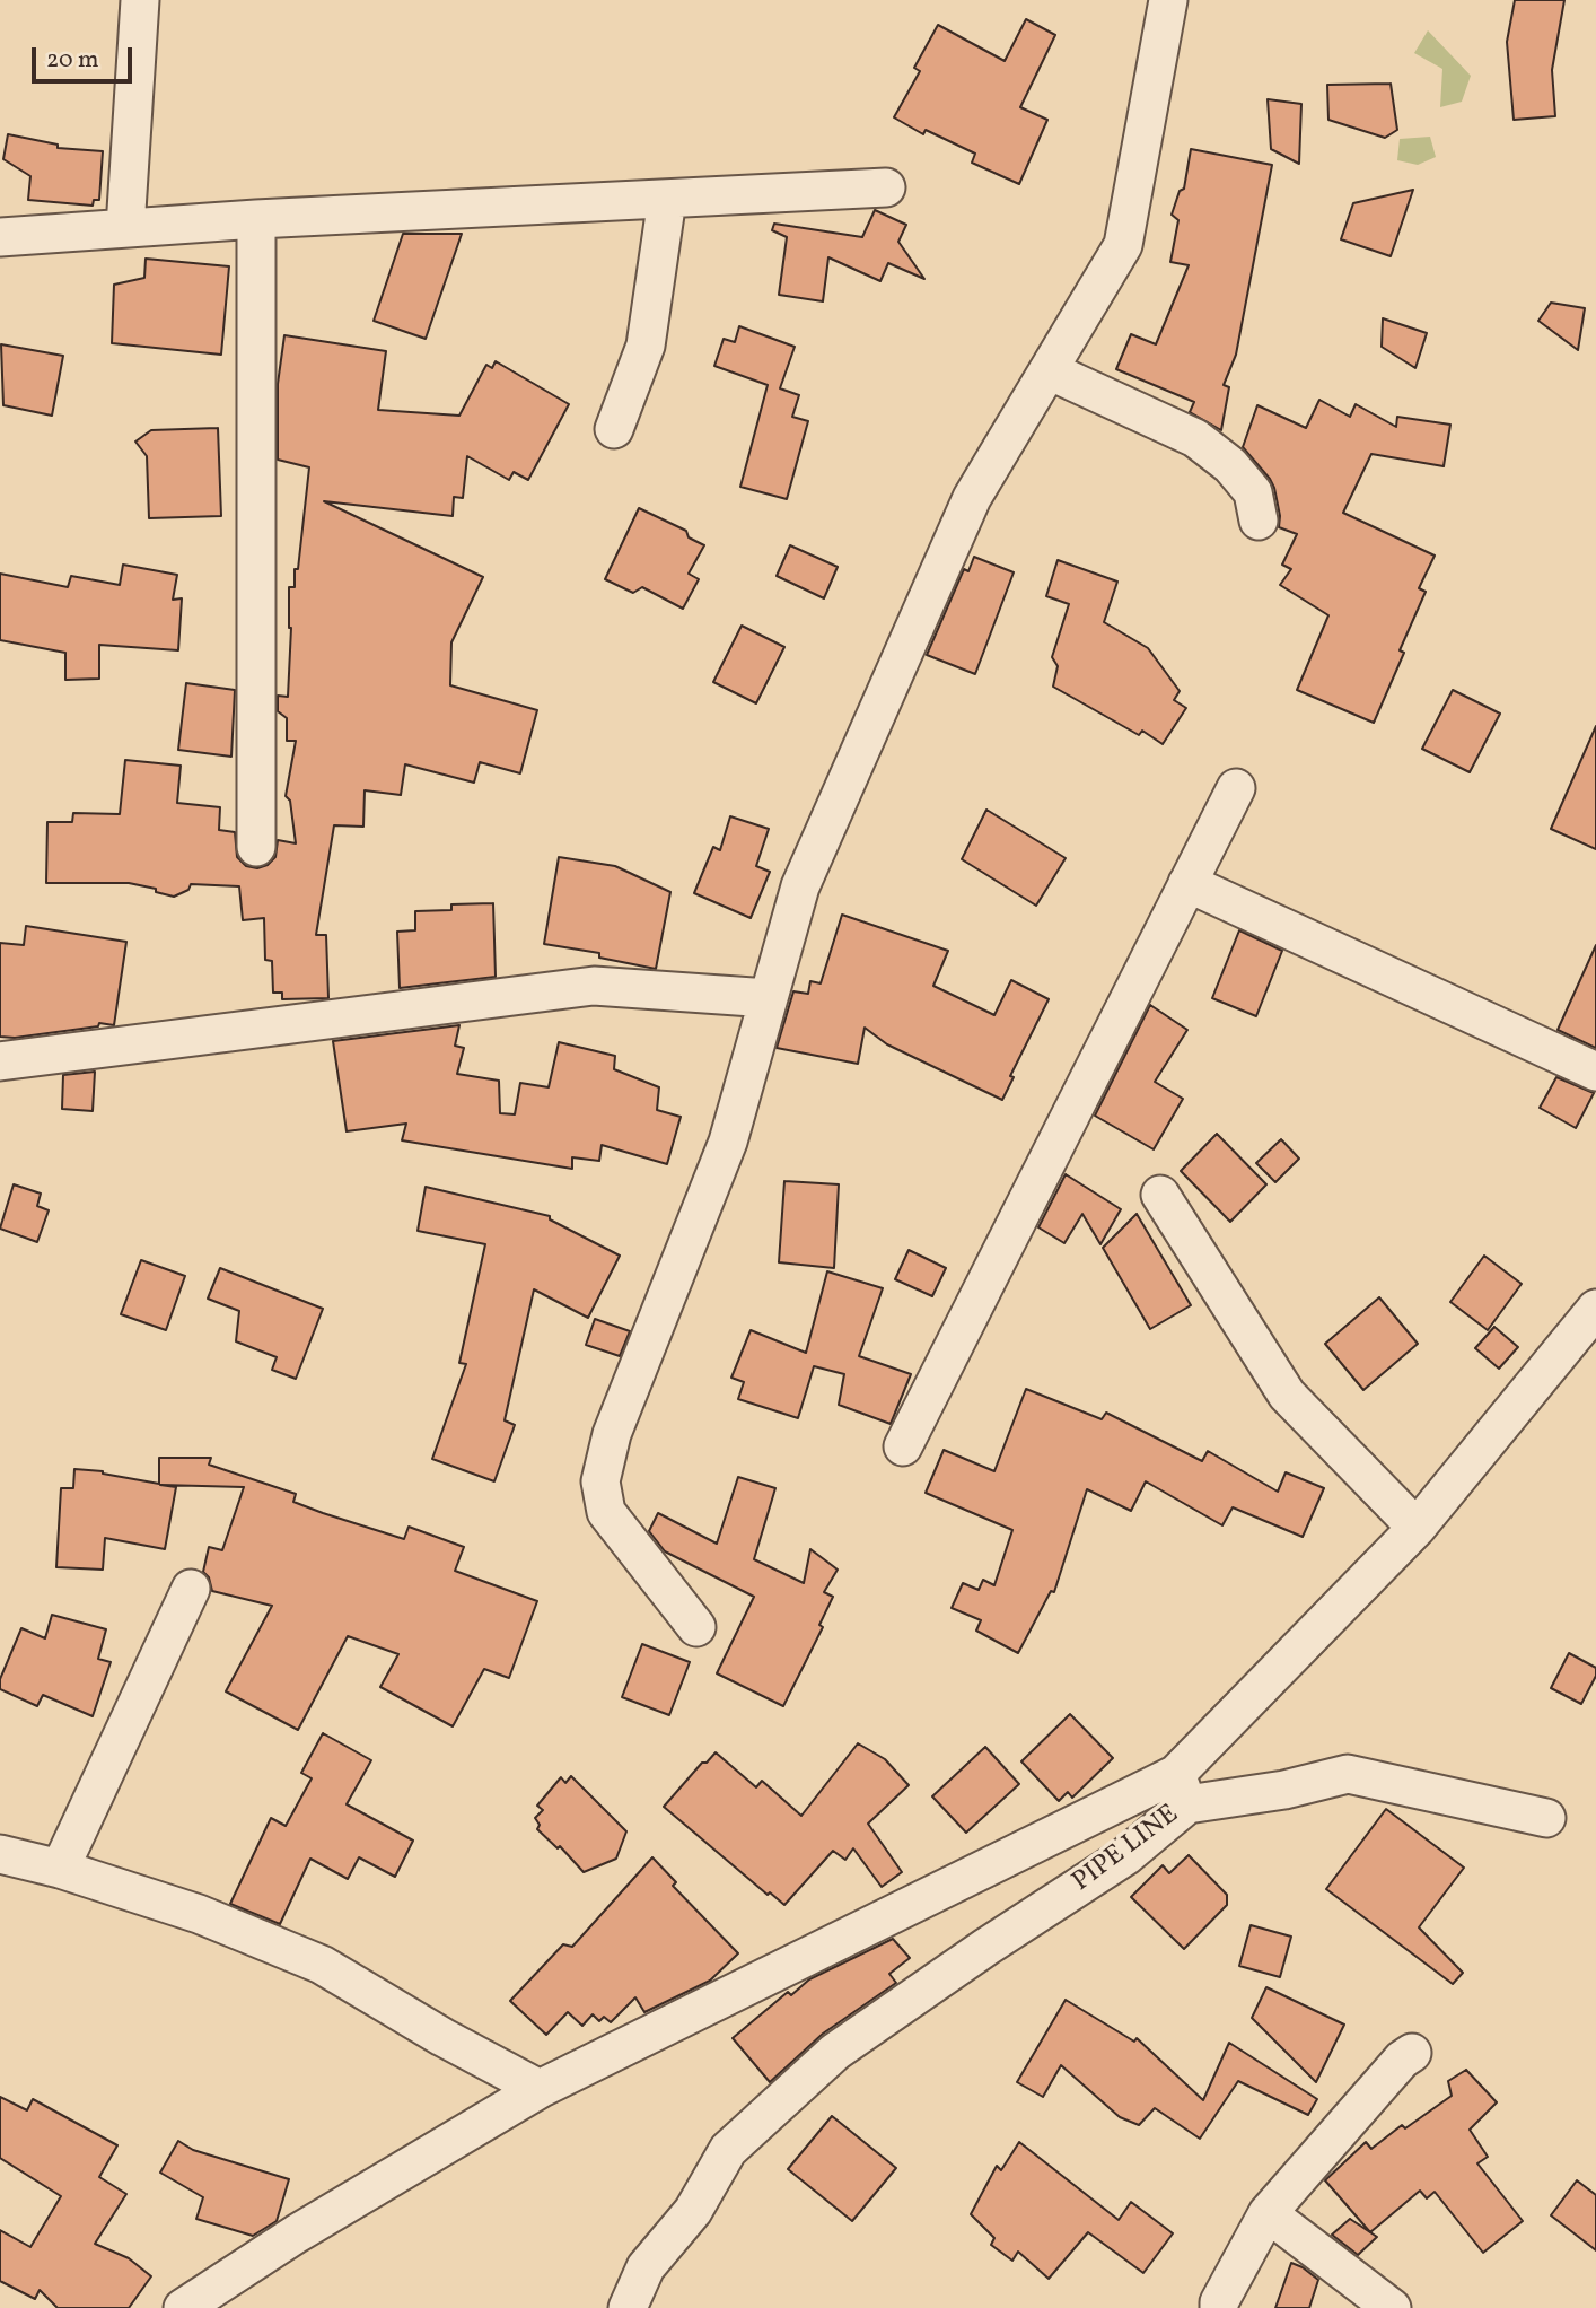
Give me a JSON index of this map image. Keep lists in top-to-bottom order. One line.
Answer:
{"streets":{"street":["PIPE LINE"]},"scale_bar":"20 m"}
